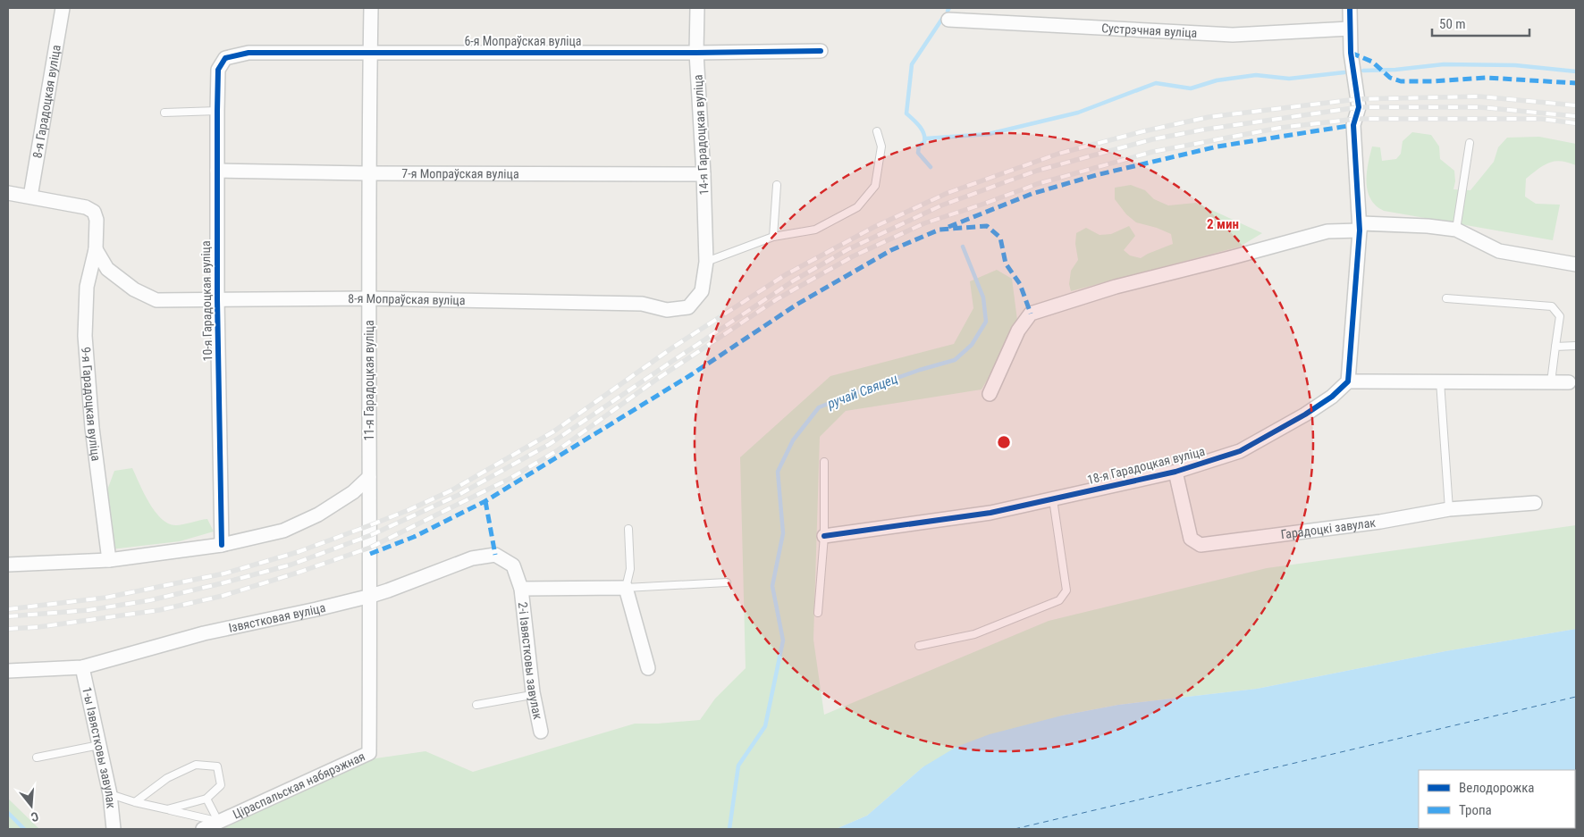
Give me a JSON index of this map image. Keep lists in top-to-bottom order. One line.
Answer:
{"streets":{"street":["Сустрэчная вуліца","6-я Мопраўская вуліца","8-я Гарадоцкая вуліца","14-я Гарадоцкая вуліца","7-я Мопраўская вуліца","8-я Мопраўская вуліца","10-я Гарадоцкая вуліца","11-я Гарадоцкая вуліца","9-я Гарадоцкая вуліца","18-я Гарадоцкая вуліца","Гарадоцкі завулак","Ізвястковая вуліца","2-і Ізвястковы завулак","1-ы Ізвястковы завулак","Ціраспальская набярэжная"]},"crossings":[["6-я Мопраўская вуліца","14-я Гарадоцкая вуліца"],["6-я Мопраўская вуліца","10-я Гарадоцкая вуліца"],["6-я Мопраўская вуліца","11-я Гарадоцкая вуліца"],["8-я Гарадоцкая вуліца","9-я Гарадоцкая вуліца"],["14-я Гарадоцкая вуліца","7-я Мопраўская вуліца"],["14-я Гарадоцкая вуліца","8-я Мопраўская вуліца"],["7-я Мопраўская вуліца","10-я Гарадоцкая вуліца"],["7-я Мопраўская вуліца","11-я Гарадоцкая вуліца"],["8-я Мопраўская вуліца","10-я Гарадоцкая вуліца"],["8-я Мопраўская вуліца","11-я Гарадоцкая вуліца"],["8-я Мопраўская вуліца","9-я Гарадоцкая вуліца"],["11-я Гарадоцкая вуліца","Ізвястковая вуліца"],["11-я Гарадоцкая вуліца","Ціраспальская набярэжная"],["18-я Гарадоцкая вуліца","Гарадоцкі завулак"],["Ізвястковая вуліца","2-і Ізвястковы завулак"],["Ізвястковая вуліца","1-ы Ізвястковы завулак"]],"water":["ручай Свяцец"],"legend":["Велодорожка","Тропа"],"scale_bar":"50 m","north":"bottom","rings":["2 мин"]}
